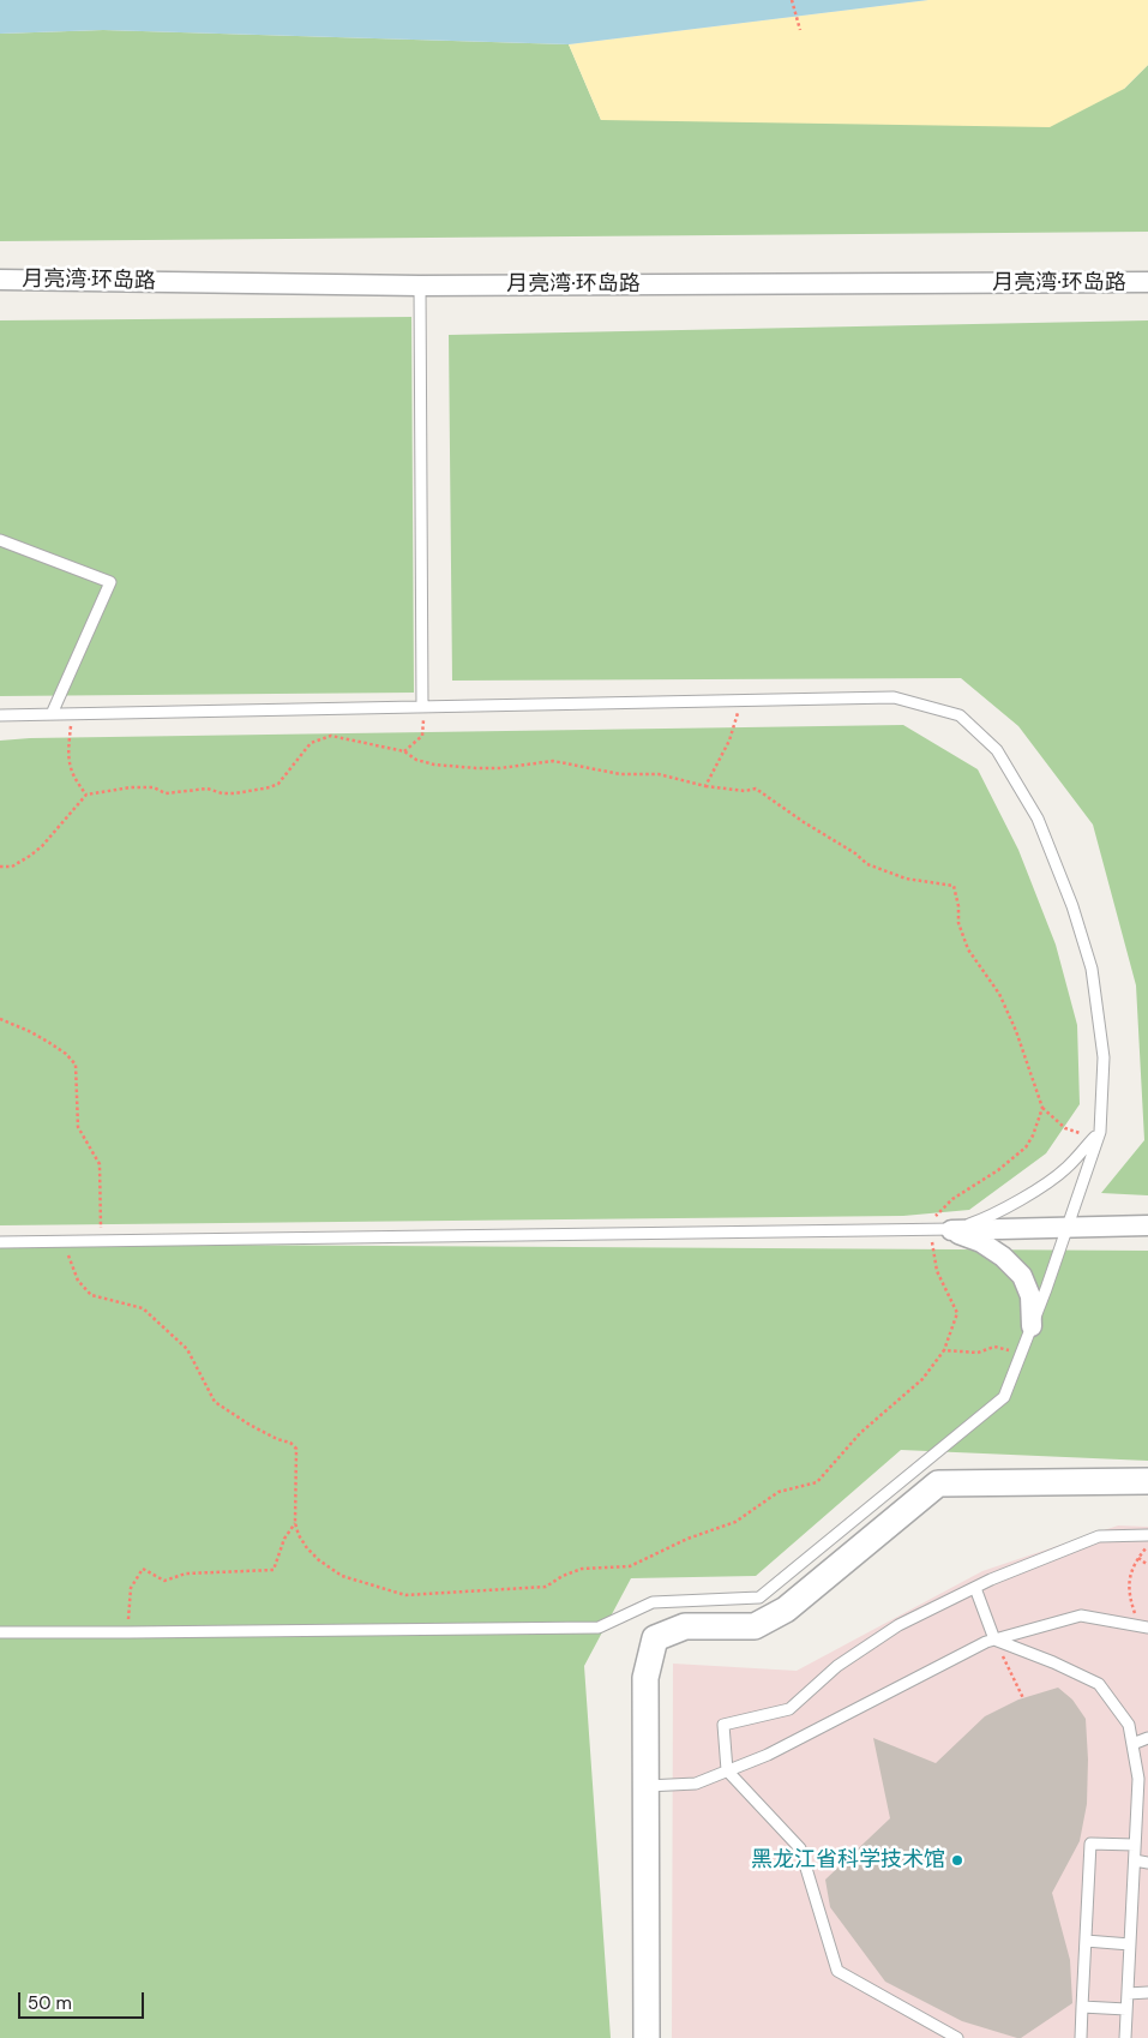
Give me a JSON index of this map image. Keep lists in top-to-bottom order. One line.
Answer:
{"streets":{"street":["月亮湾·环岛路"]},"places":["黑龙江省科学技术馆"],"scale_bar":"50 m"}
